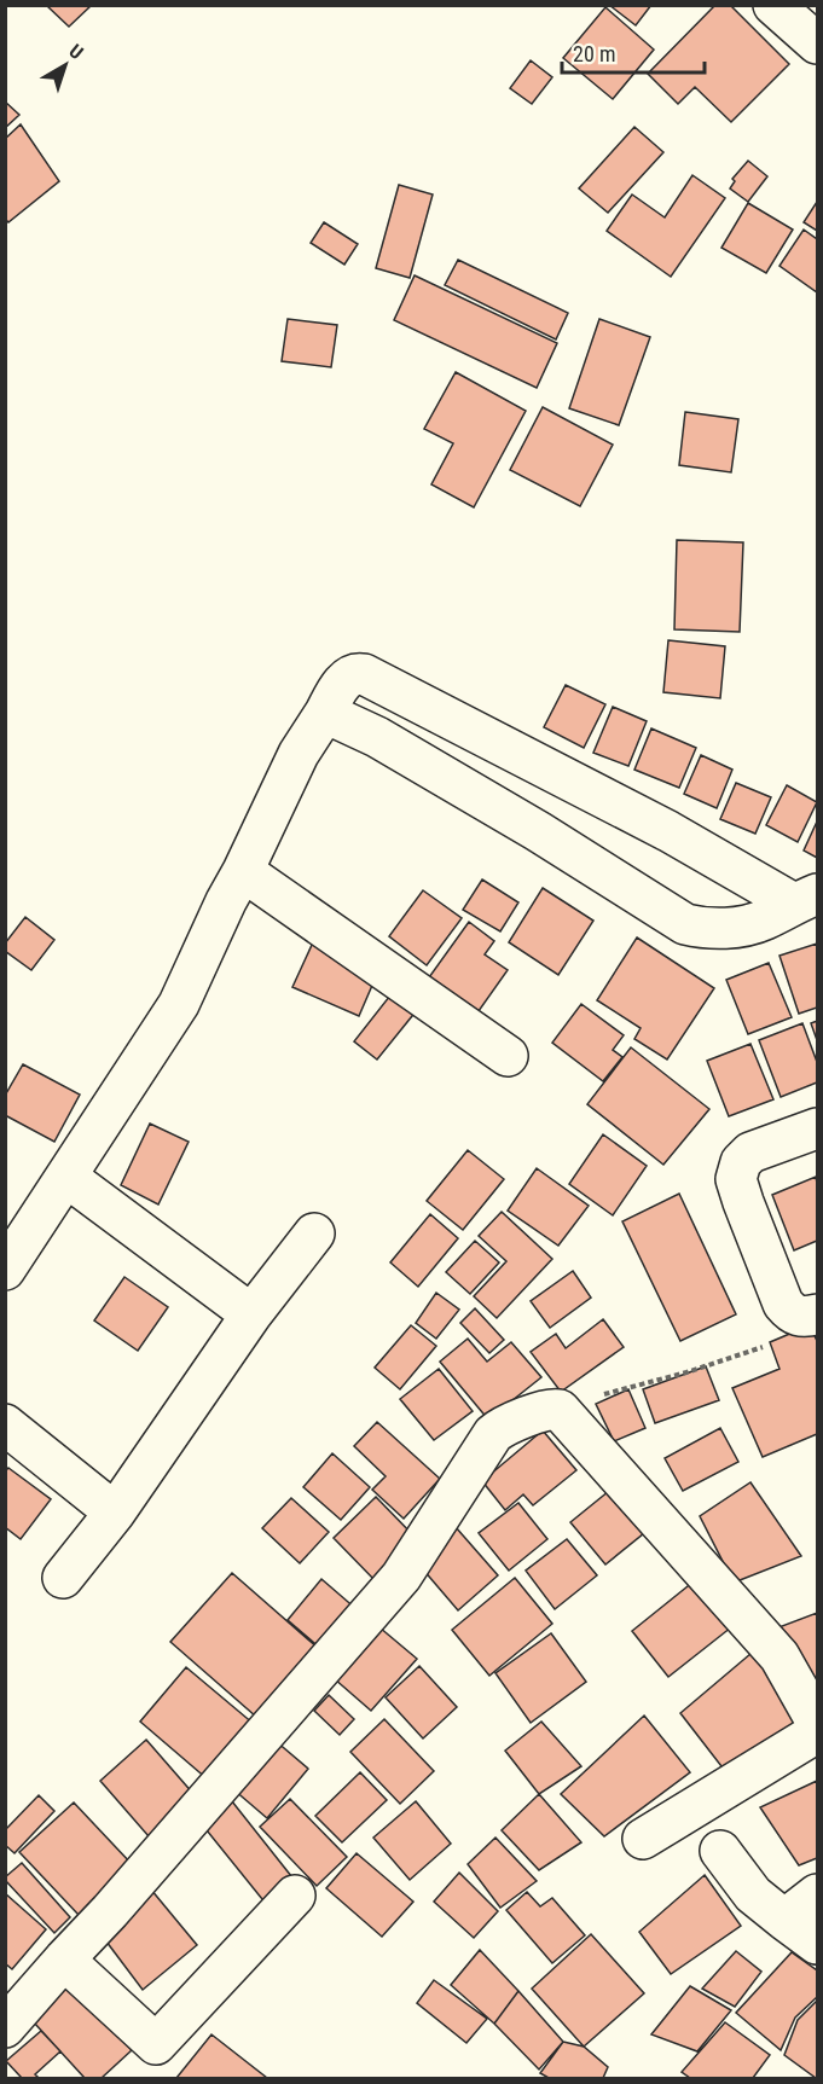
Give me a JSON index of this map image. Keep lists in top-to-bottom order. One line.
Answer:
{"scale_bar":"20 m","north":"top right"}
